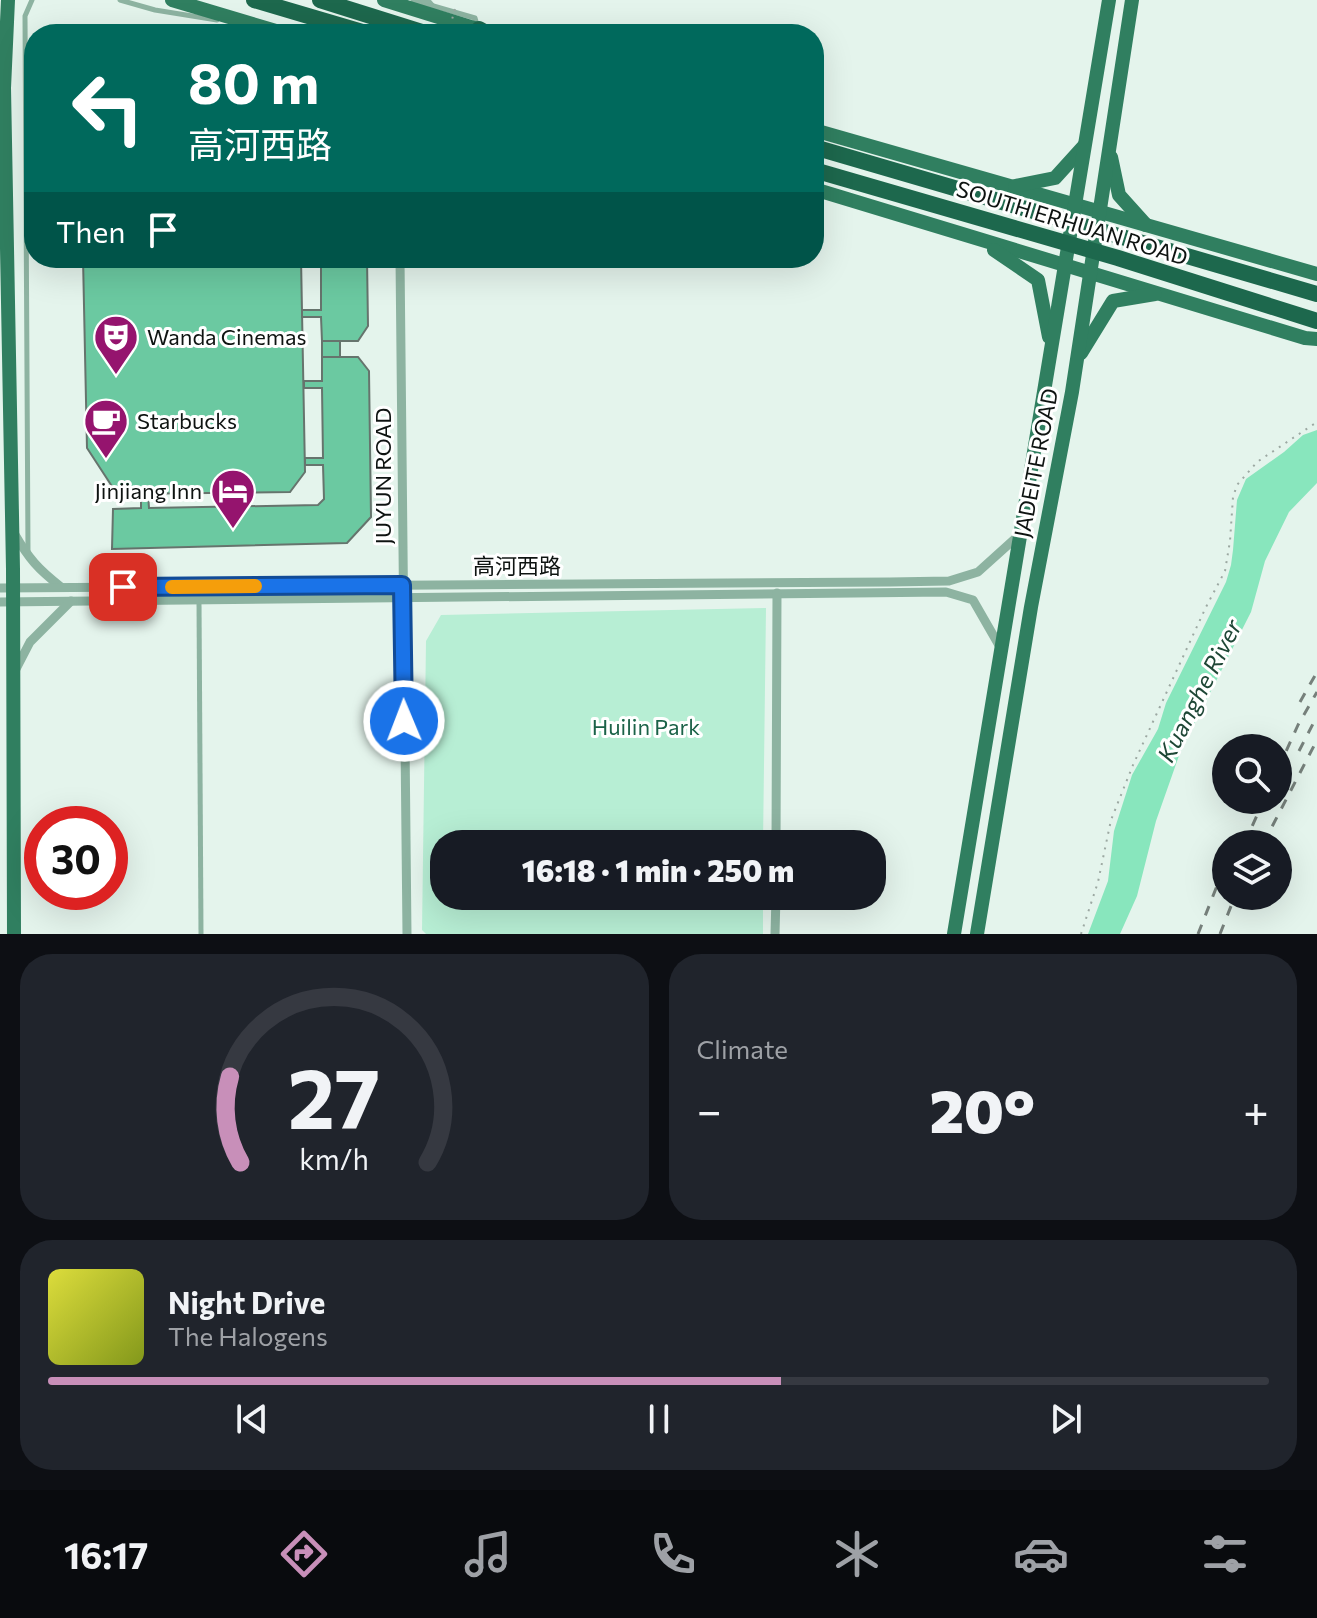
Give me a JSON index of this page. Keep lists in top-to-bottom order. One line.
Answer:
{"streets":{"highway":["SOUTH ERHUAN ROAD"],"main road":["JADEITE ROAD"],"street":["JUYUN ROAD","高河西路"]},"crossings":[["JADEITE ROAD","高河西路"],["JUYUN ROAD","高河西路"]],"water":["Kuanghe River"],"parks":["Huilin Park"],"places":{"theatre":["Wanda Cinemas"],"cafe":["Starbucks"],"hotel":["Jinjiang Inn"]},"page":{"turn":["80 m","高河西路"],"then":"Then","limit":"30","trip":"16:18 · 1 min · 250 m","tile":"Climate","heat":["−","20°","+"],"song":["Night Drive","The Halogens"],"tabs":"16:17","gauge":["27","km/h"]}}
